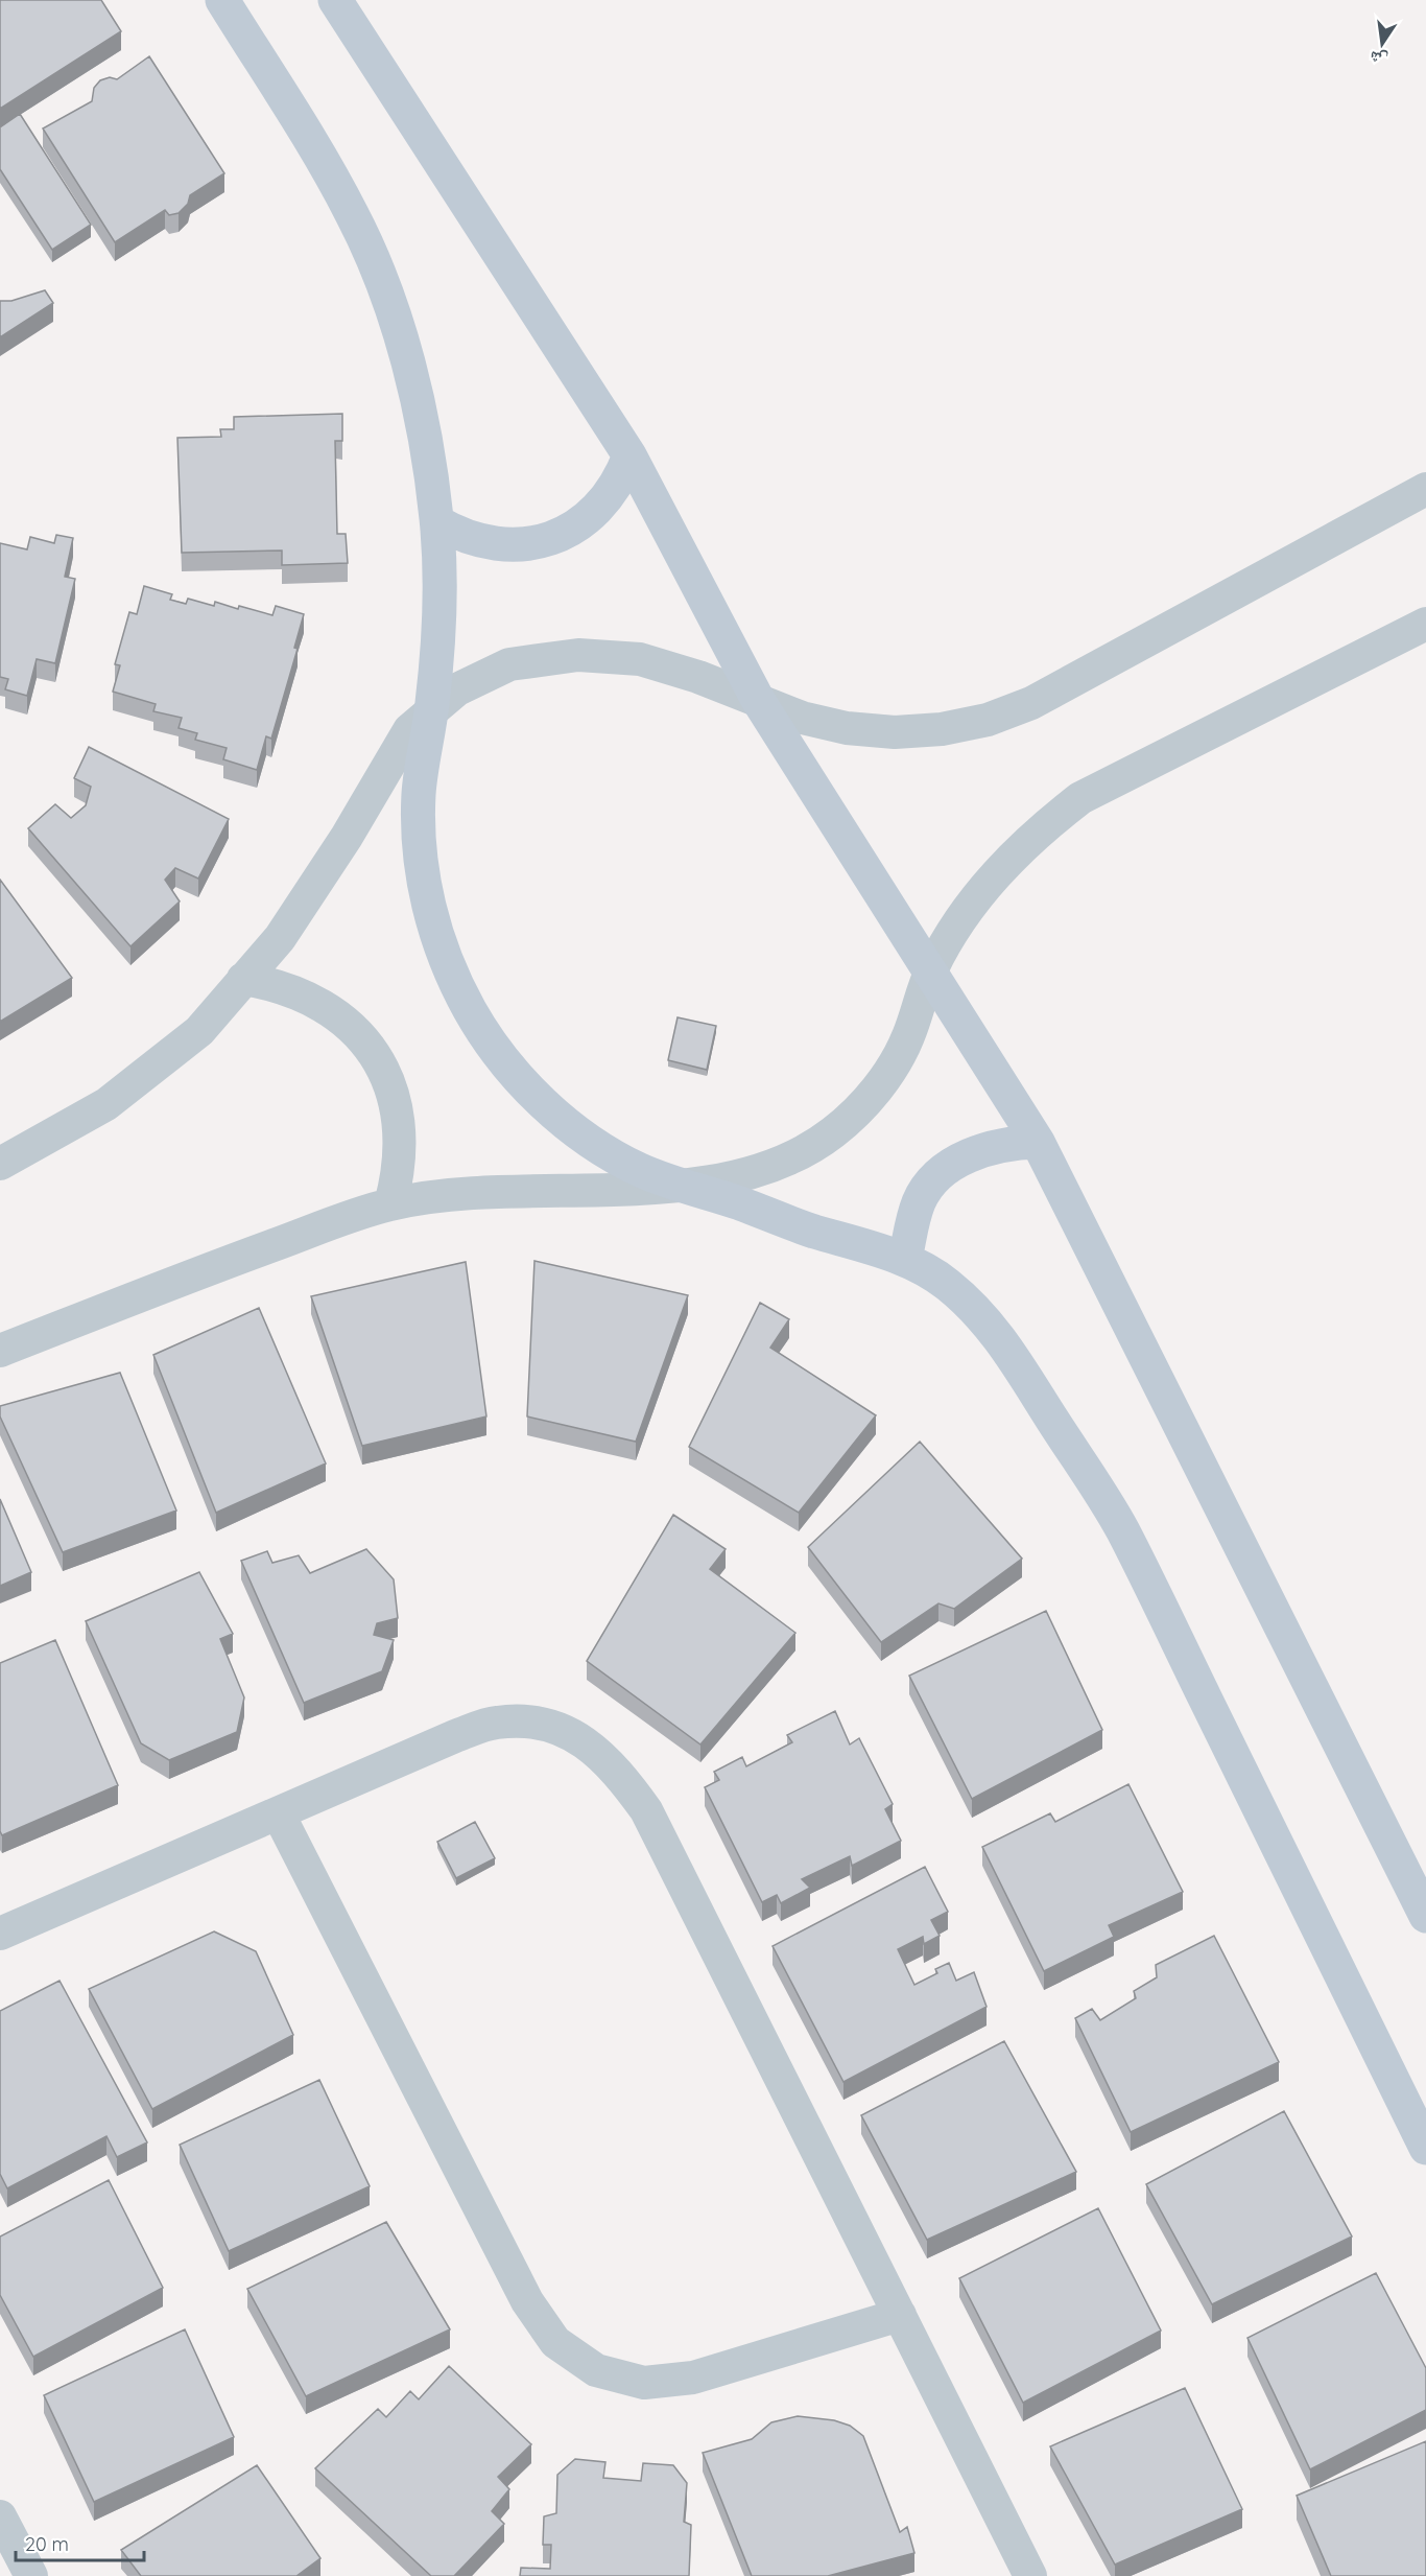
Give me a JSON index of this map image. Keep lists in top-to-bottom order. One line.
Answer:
{"scale_bar":"20 m","north":"bottom"}
